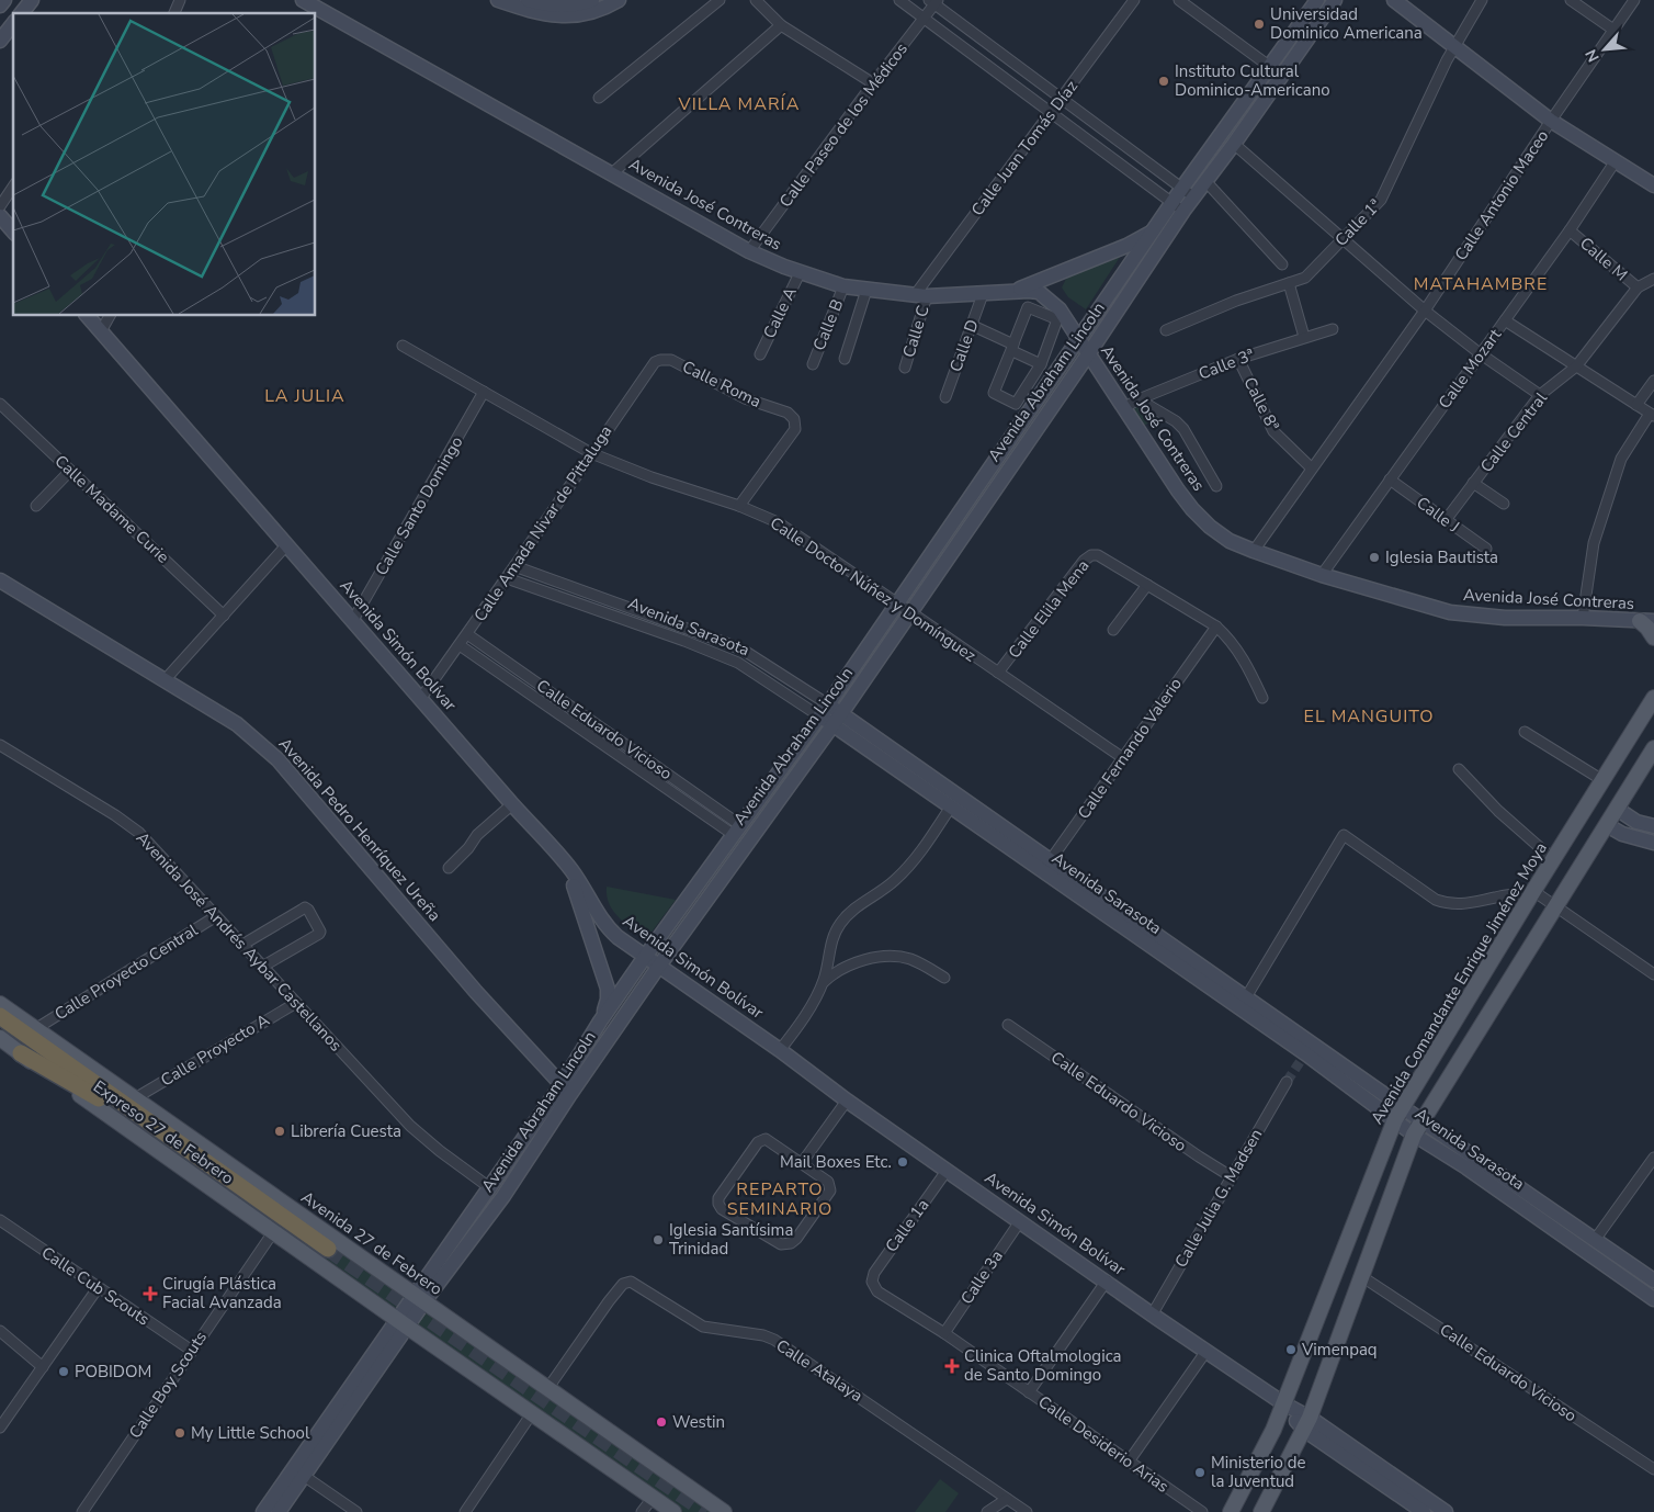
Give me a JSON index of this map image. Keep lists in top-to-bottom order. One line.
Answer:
{"streets":{"highway":["Expreso 27 de Febrero"],"main road":["Avenida José Contreras","Avenida Abraham Lincoln","Avenida Sarasota","Avenida Simón Bolívar","Avenida Pedro Henríquez Ureña","Avenida Comandante Enrique Jiménez Moya","Avenida 27 de Febrero"],"street":["Calle Paseo de los Médicos","Calle Juan Tomás Díaz","Calle Antonio Maceo","Calle 1ª","Calle M","Calle A","Calle B","Calle C","Calle D","Calle 3ª","Calle Mozart","Calle Roma","Calle 8ª","Calle Central","Calle Santo Domingo","Calle Madame Curie","Calle J","Calle Amada Nivar de Pittaluga","Calle Doctor Núñez y Domínguez","Calle Elila Mena","Calle Eduardo Vicioso","Calle Fernando Valerio","Avenida José Andrés Aybar Castellanos","Calle Proyecto Central","Calle Proyecto A","Calle Julia G. Madsen","Calle 1a","Calle 3a","Calle Cub Scouts","Calle Atalaya","Calle Boy Scouts","Calle Desiderio Arias"]},"crossings":[["Calle Paseo de los Médicos","Avenida José Contreras"],["Calle Juan Tomás Díaz","Avenida José Contreras"],["Calle Juan Tomás Díaz","Calle C"],["Calle Antonio Maceo","Avenida José Contreras"],["Calle Antonio Maceo","Calle 8ª"],["Avenida José Contreras","Calle A"],["Avenida José Contreras","Calle B"],["Avenida José Contreras","Calle C"],["Avenida José Contreras","Calle D"],["Avenida José Contreras","Calle 3ª"],["Avenida José Contreras","Calle Mozart"],["Avenida José Contreras","Avenida Abraham Lincoln"],["Calle M","Calle Mozart"],["Calle M","Calle Central"],["Calle 3ª","Calle 8ª"],["Calle Mozart","Calle J"],["Avenida Abraham Lincoln","Calle Doctor Núñez y Domínguez"],["Avenida Abraham Lincoln","Avenida Sarasota"],["Avenida Abraham Lincoln","Avenida Simón Bolívar"],["Avenida Abraham Lincoln","Calle Eduardo Vicioso"],["Avenida Abraham Lincoln","Avenida Pedro Henríquez Ureña"],["Avenida Abraham Lincoln","Avenida José Andrés Aybar Castellanos"],["Avenida Abraham Lincoln","Avenida 27 de Febrero"],["Calle Roma","Calle Amada Nivar de Pittaluga"],["Calle Roma","Calle Doctor Núñez y Domínguez"],["Calle Central","Calle J"],["Calle Santo Domingo","Calle Doctor Núñez y Domínguez"],["Calle Santo Domingo","Avenida Simón Bolívar"],["Calle Amada Nivar de Pittaluga","Calle Doctor Núñez y Domínguez"],["Calle Amada Nivar de Pittaluga","Avenida Sarasota"],["Calle Amada Nivar de Pittaluga","Avenida Simón Bolívar"],["Calle Amada Nivar de Pittaluga","Calle Eduardo Vicioso"],["Calle Doctor Núñez y Domínguez","Calle Elila Mena"],["Calle Doctor Núñez y Domínguez","Calle Fernando Valerio"],["Calle Elila Mena","Calle Fernando Valerio"],["Avenida Sarasota","Calle Fernando Valerio"],["Avenida Sarasota","Avenida Comandante Enrique Jiménez Moya"],["Avenida Simón Bolívar","Avenida Comandante Enrique Jiménez Moya"],["Avenida Simón Bolívar","Calle Julia G. Madsen"],["Avenida Simón Bolívar","Calle 1a"],["Avenida Simón Bolívar","Calle 3a"],["Calle Eduardo Vicioso","Calle Julia G. Madsen"],["Avenida José Andrés Aybar Castellanos","Calle Proyecto Central"],["Avenida José Andrés Aybar Castellanos","Calle Proyecto A"],["Calle Proyecto A","Expreso 27 de Febrero"],["Calle Proyecto A","Avenida 27 de Febrero"],["Expreso 27 de Febrero","Avenida 27 de Febrero"],["Calle 1a","Calle Desiderio Arias"],["Avenida 27 de Febrero","Calle Atalaya"],["Calle 3a","Calle Desiderio Arias"],["Calle Cub Scouts","Calle Boy Scouts"]],"districts":["VILLA MARÍA","MATAHAMBRE","LA JULIA","EL MANGUITO","REPARTO SEMINARIO"],"places":{"other":["Universidad Dominico Americana","Instituto Cultural Dominico-Americano","Iglesia Bautista","Librería Cuesta","Mail Boxes Etc.","Iglesia Santísima Trinidad","Vimenpaq","POBIDOM","Westin","My Little School","Ministerio de la Juventud"],"health":["Cirugía Plástica Facial Avanzada","Clinica Oftalmologica de Santo Domingo"]},"north":"bottom left"}
